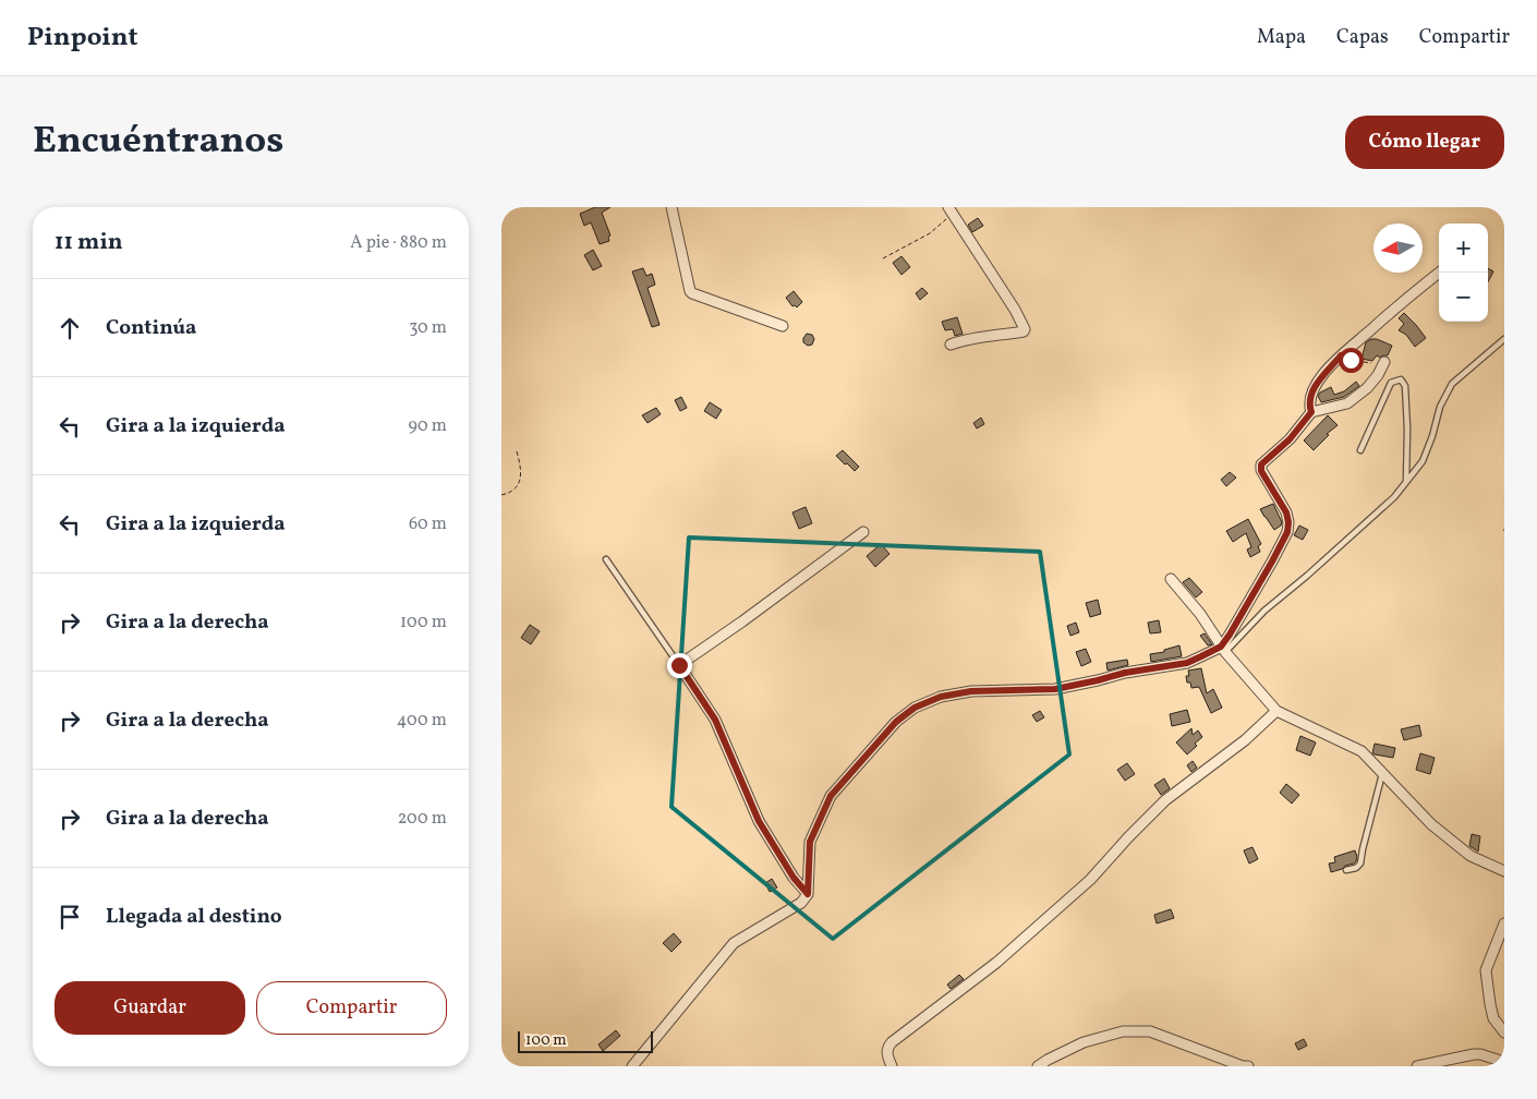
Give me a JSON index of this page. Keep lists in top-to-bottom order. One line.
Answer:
{"scale_bar":"100 m","north":"left","page":{"header":"Pinpoint","nav":["Mapa","Capas","Compartir"],"title":"Encuéntranos","buttons":["Cómo llegar",["Guardar","Compartir"]],"heading":["11 min","A pie · 880 m"],"map_buttons":["+","−"],"list":[["Continúa","30 m"],["Gira a la izquierda","90 m"],["Gira a la izquierda","60 m"],["Gira a la derecha","100 m"],["Gira a la derecha","400 m"],["Gira a la derecha","200 m"],"Llegada al destino"],"scale":"100 m"}}
